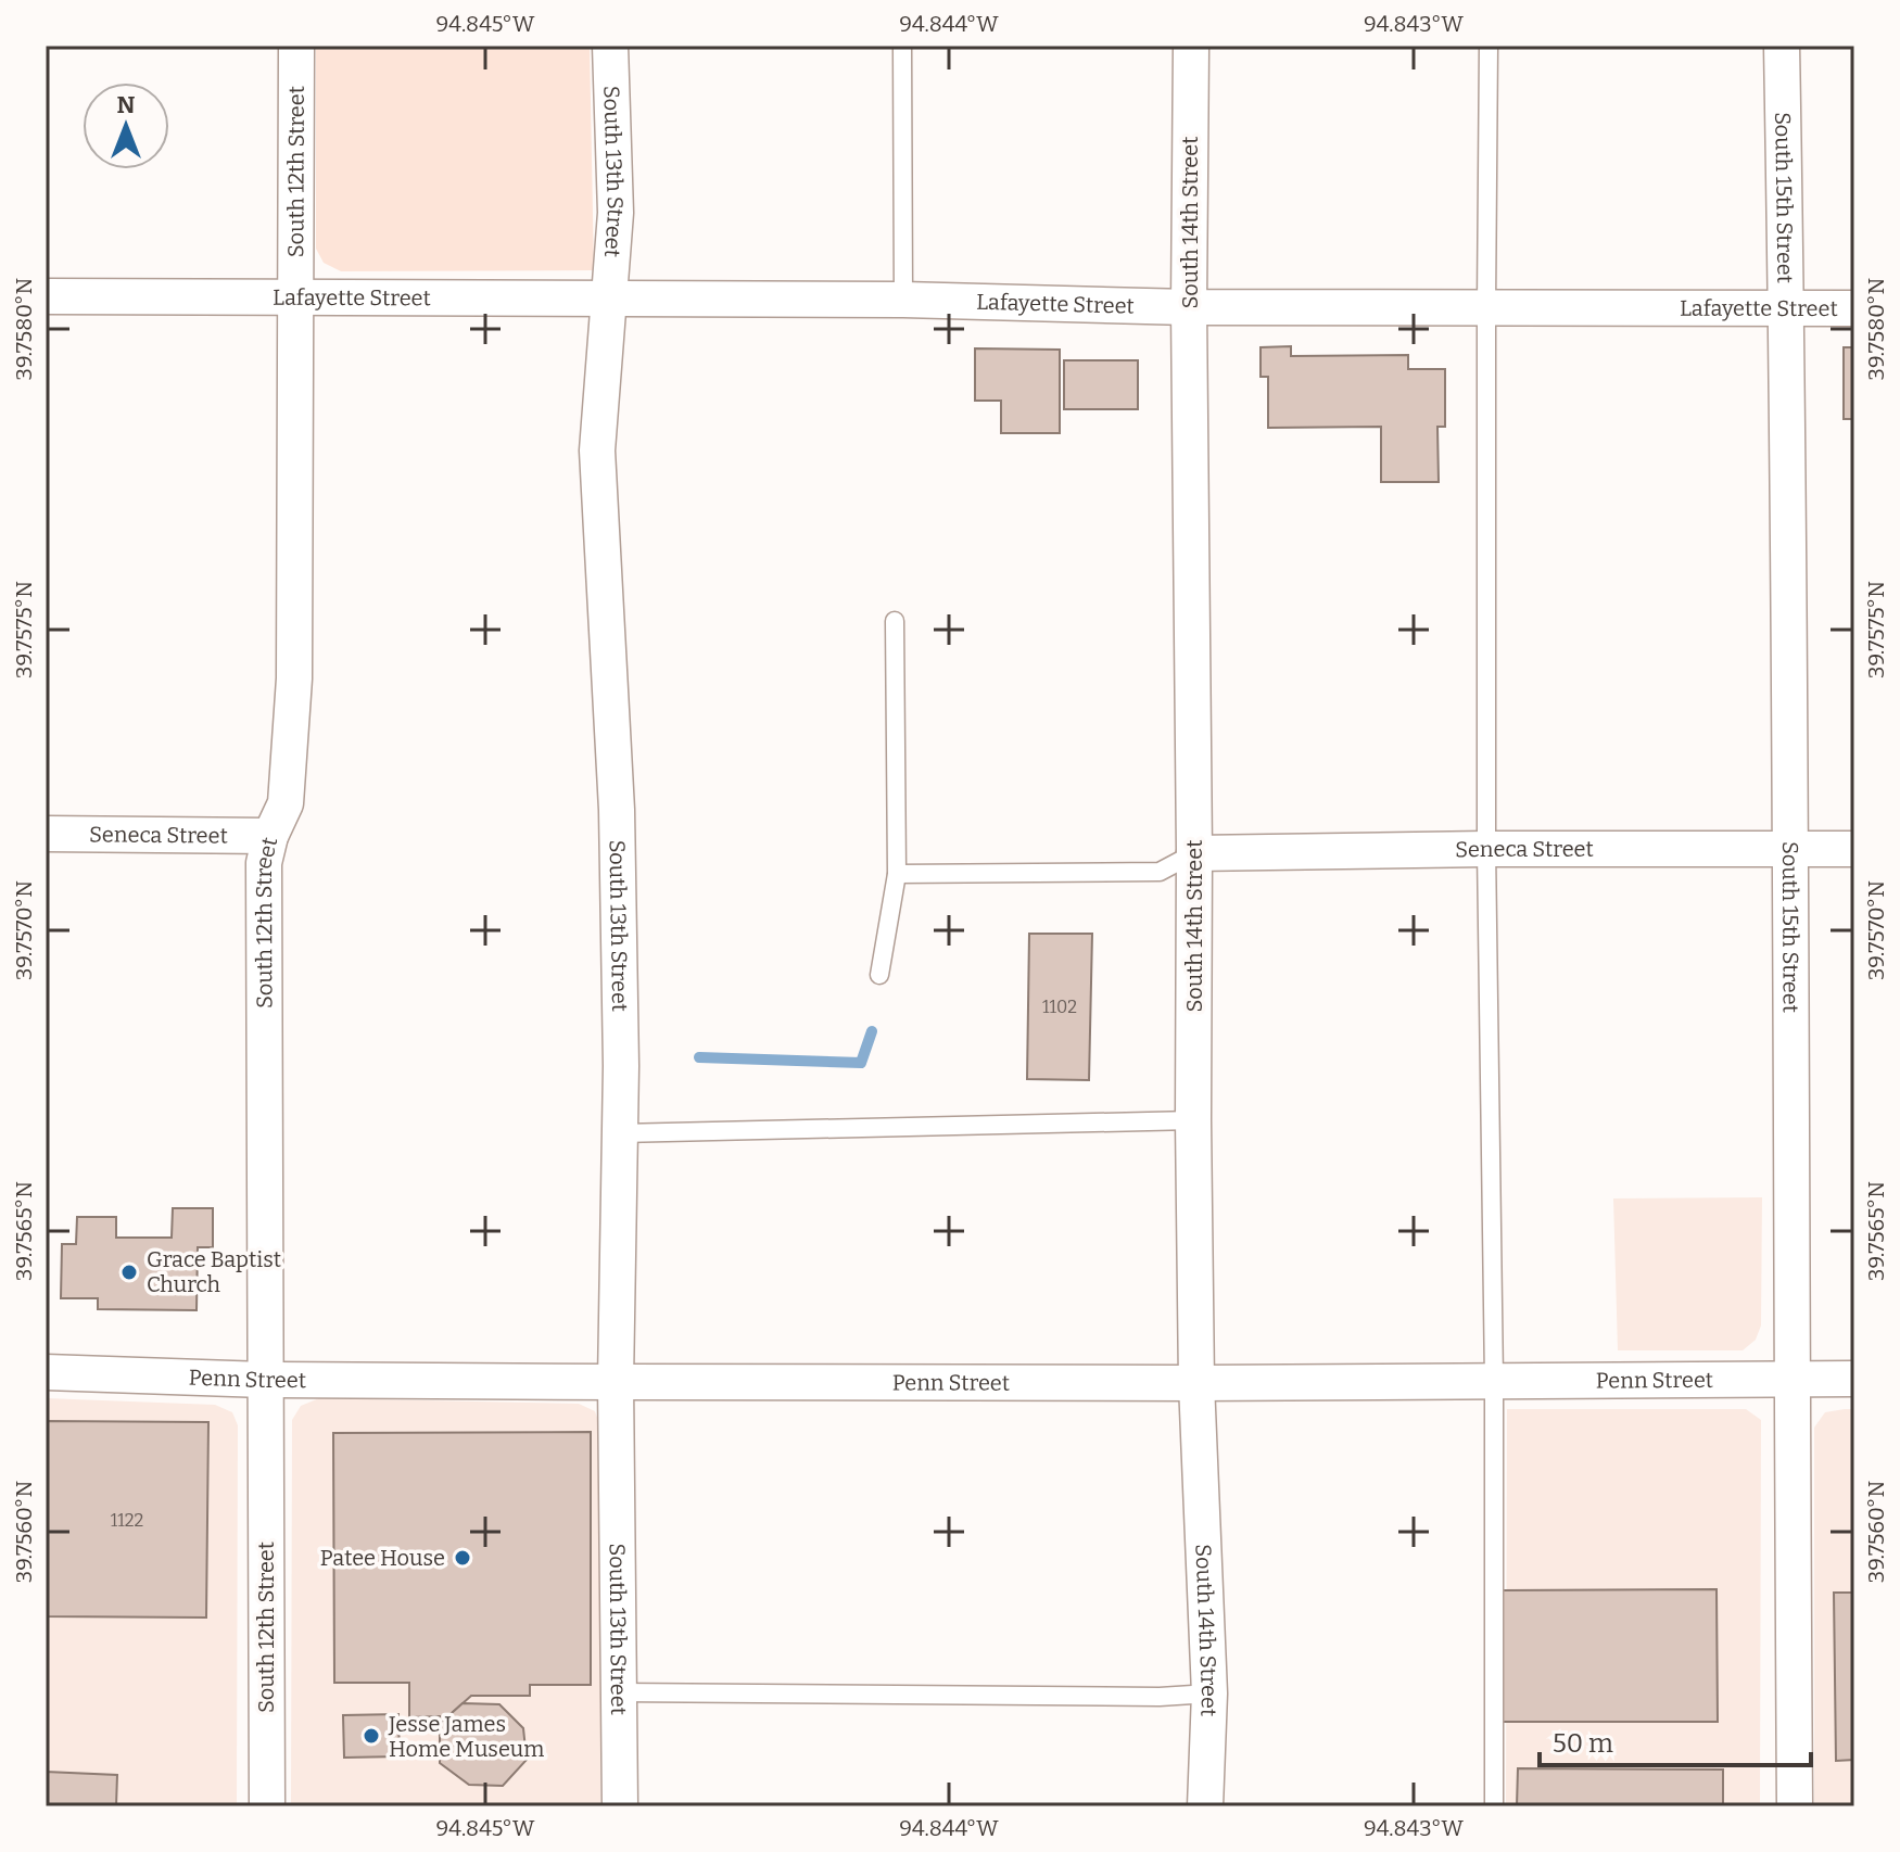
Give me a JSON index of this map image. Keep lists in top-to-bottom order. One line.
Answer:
{"streets":{"street":["South 13th Street","South 12th Street","South 15th Street","South 14th Street","Lafayette Street","Seneca Street","Penn Street"]},"crossings":[["South 13th Street","Lafayette Street"],["South 13th Street","Penn Street"],["South 12th Street","Lafayette Street"],["South 12th Street","Seneca Street"],["South 12th Street","Penn Street"],["South 15th Street","Lafayette Street"],["South 15th Street","Seneca Street"],["South 15th Street","Penn Street"],["South 14th Street","Lafayette Street"],["South 14th Street","Seneca Street"],["South 14th Street","Penn Street"]],"places":["Grace Baptist Church","Patee House","Jesse James Home Museum"],"house_numbers":["1102","1122"],"scale_bar":"50 m","north":"top","coordinates":["94.845°W","94.844°W","94.843°W","39.7580°N","39.7575°N","39.7570°N","39.7565°N","39.7560°N"]}
